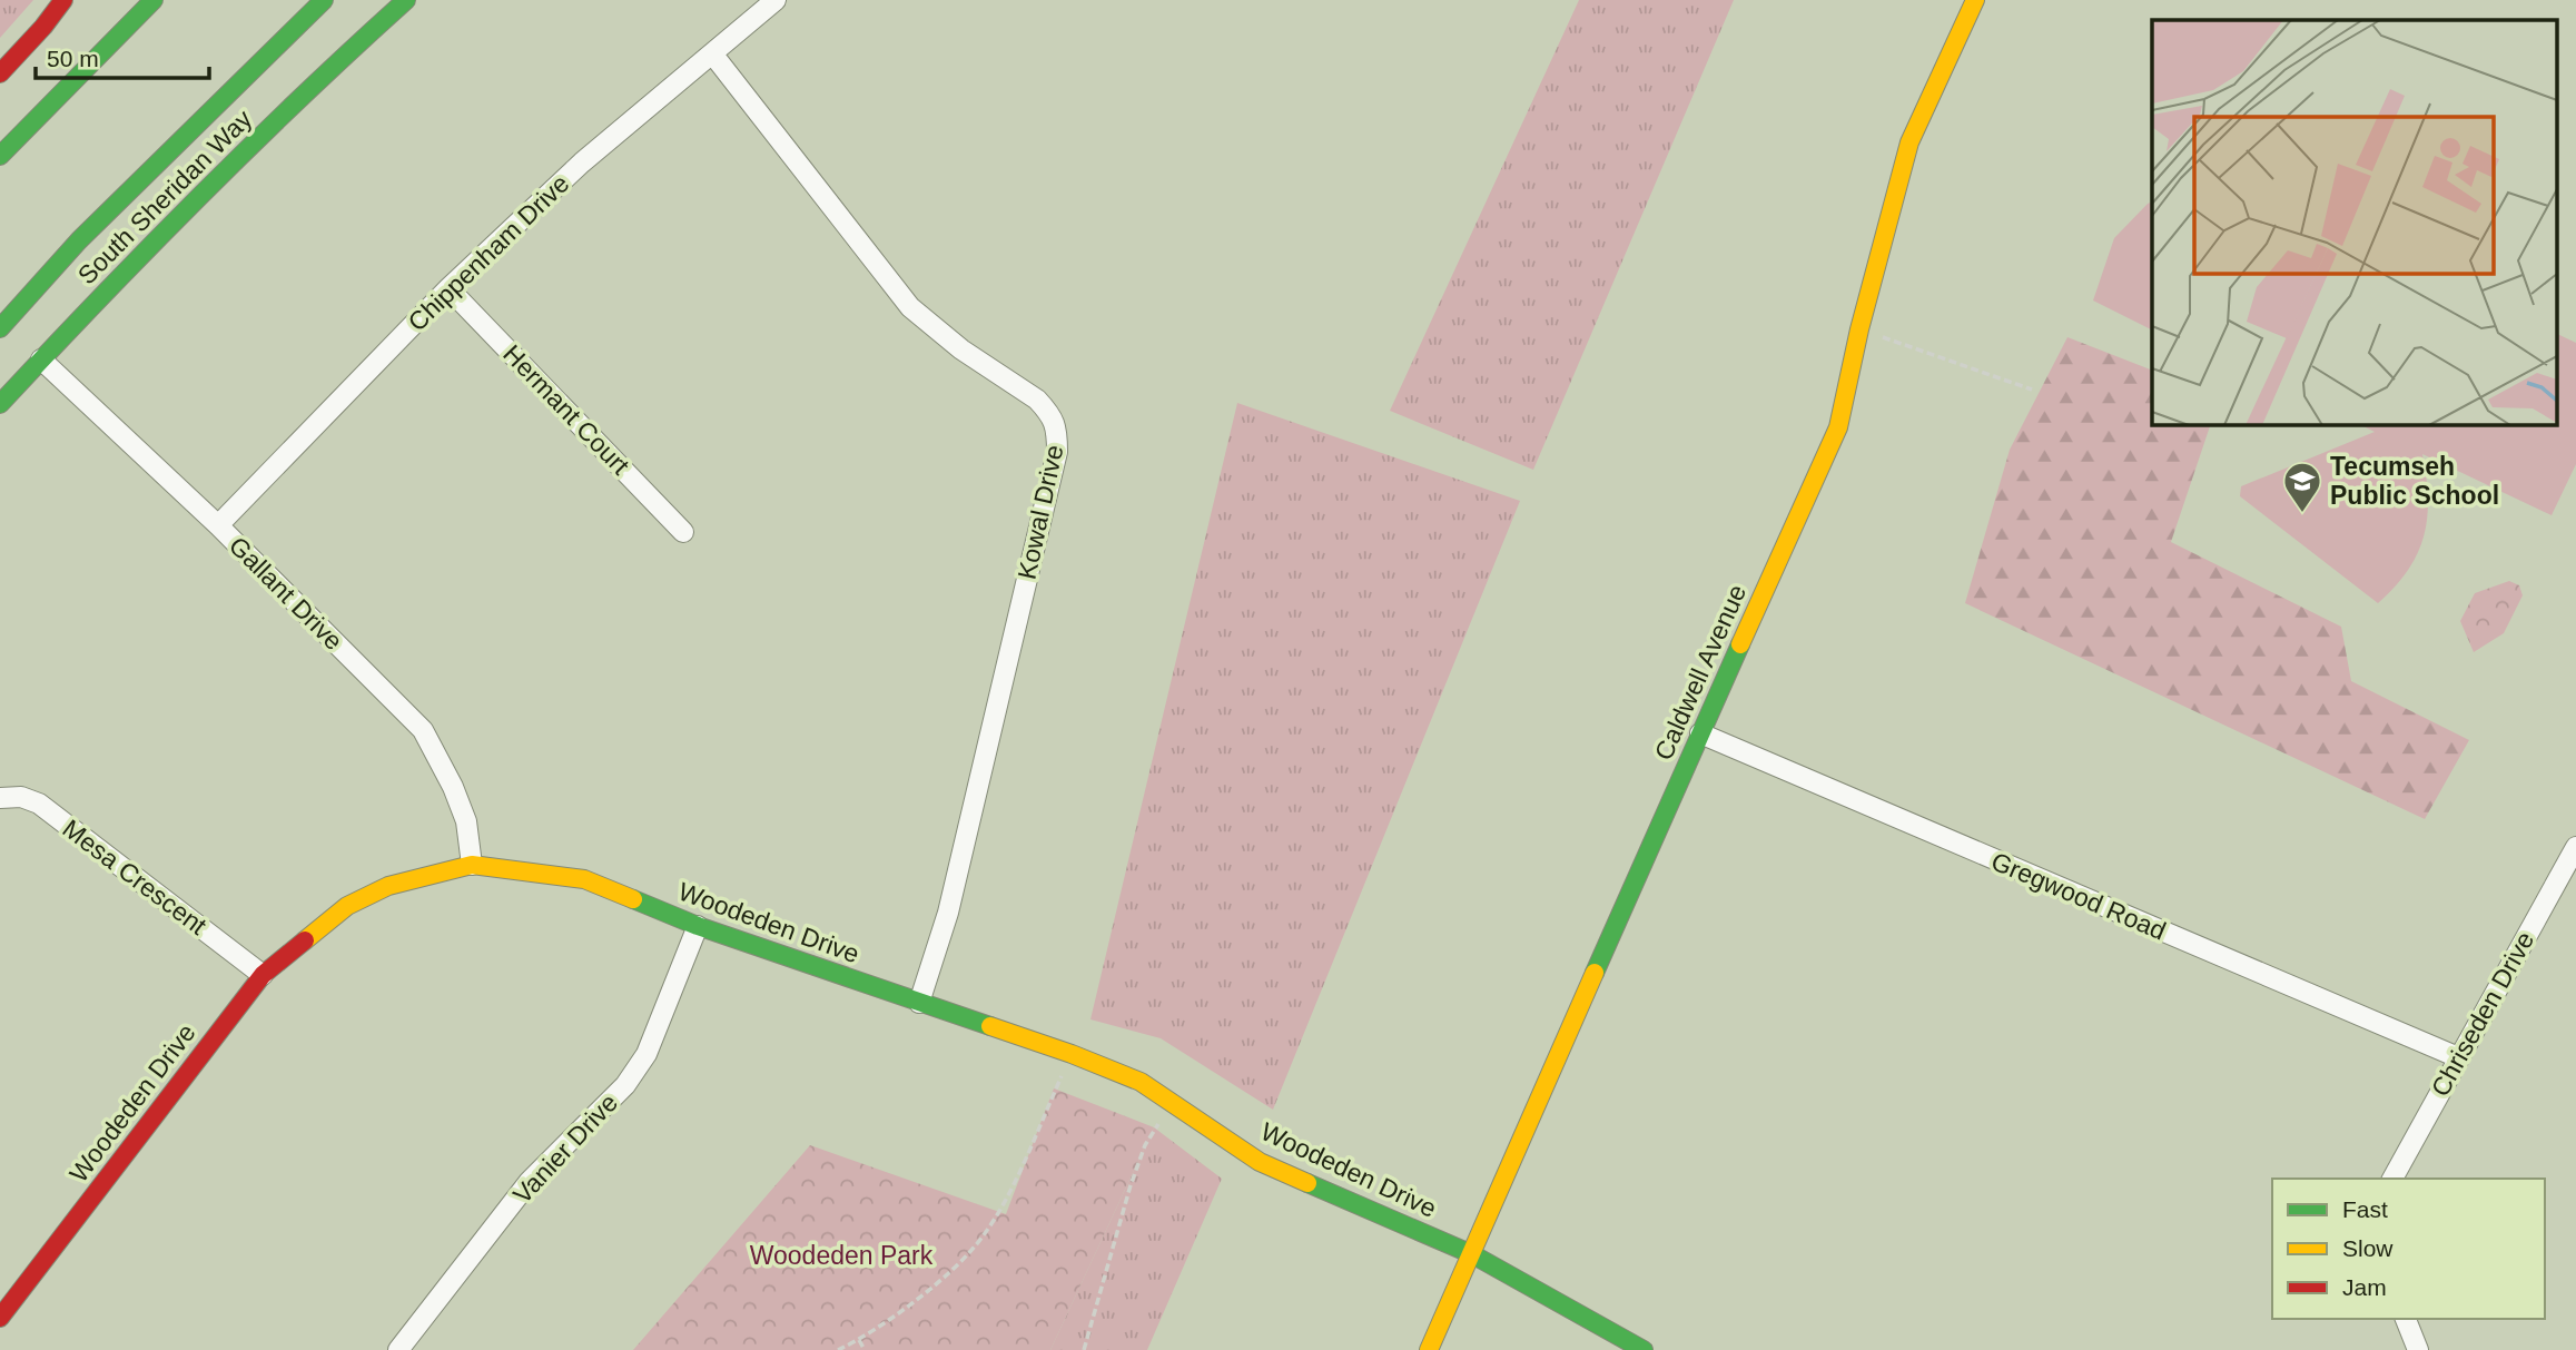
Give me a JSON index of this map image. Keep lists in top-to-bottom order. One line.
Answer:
{"streets":{"main road":["South Sheridan Way","Caldwell Avenue","Woodeden Drive"],"street":["Chippenham Drive","Hermant Court","Kowal Drive","Gallant Drive","Mesa Crescent","Gregwood Road","Chriseden Drive","Vanier Drive"]},"crossings":[["South Sheridan Way","Gallant Drive"],["Chippenham Drive","Hermant Court"],["Chippenham Drive","Kowal Drive"],["Chippenham Drive","Gallant Drive"],["Kowal Drive","Woodeden Drive"],["Gallant Drive","Woodeden Drive"],["Caldwell Avenue","Gregwood Road"],["Caldwell Avenue","Woodeden Drive"],["Mesa Crescent","Woodeden Drive"],["Gregwood Road","Chriseden Drive"],["Woodeden Drive","Vanier Drive"]],"parks":["Woodeden Park"],"places":{"school or university":["Tecumseh Public School"]},"legend":["Fast","Slow","Jam"],"scale_bar":"50 m"}
